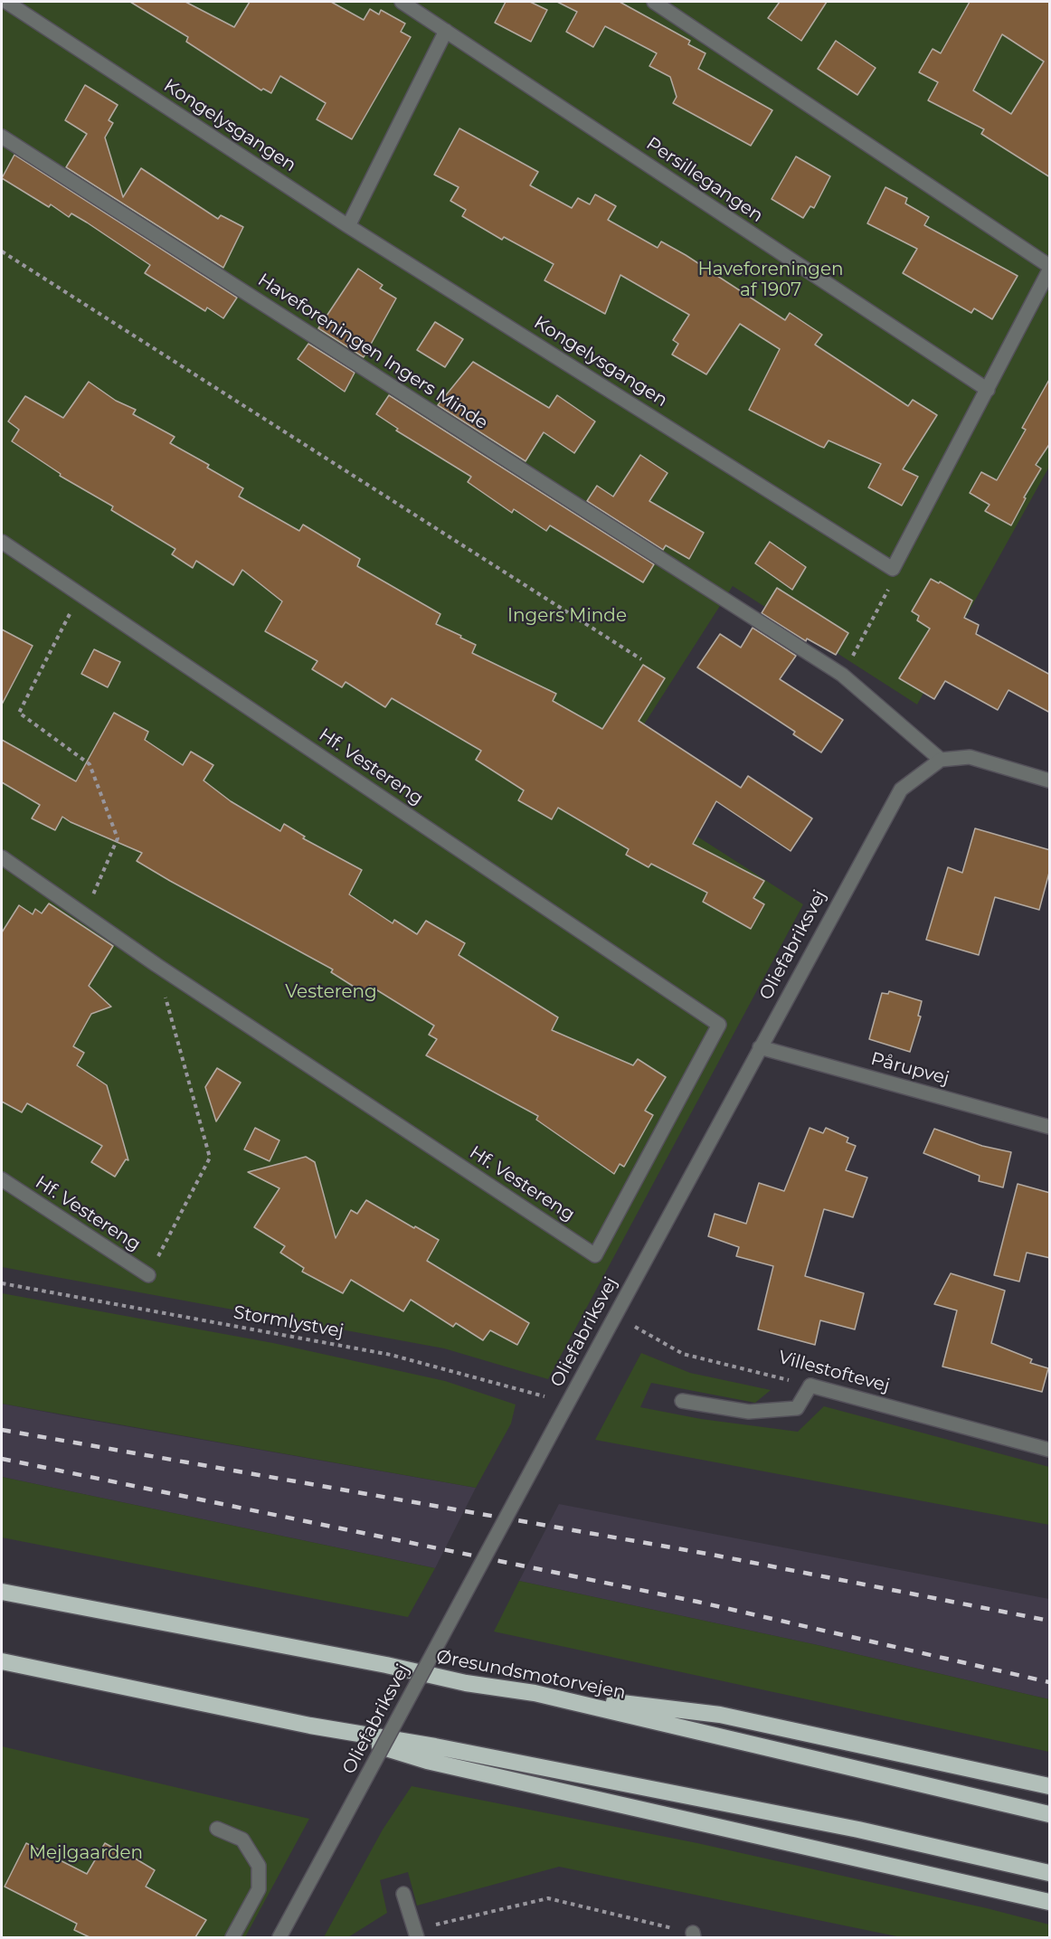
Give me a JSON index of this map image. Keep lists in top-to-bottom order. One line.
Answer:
{"streets":{"highway":["Øresundsmotorvejen"],"street":["Kongelysgangen","Persillegangen","Haveforeningen Ingers Minde","Hf. Vestereng","Oliefabriksvej","Pårupvej","Villestoftevej"],"path":["Stormlystvej"]},"crossings":[["Haveforeningen Ingers Minde","Oliefabriksvej"],["Oliefabriksvej","Pårupvej"],["Oliefabriksvej","Stormlystvej"],["Oliefabriksvej","Villestoftevej"]],"parks":["Haveforeningen af 1907","Ingers Minde","Vestereng","Mejlgaarden"]}
